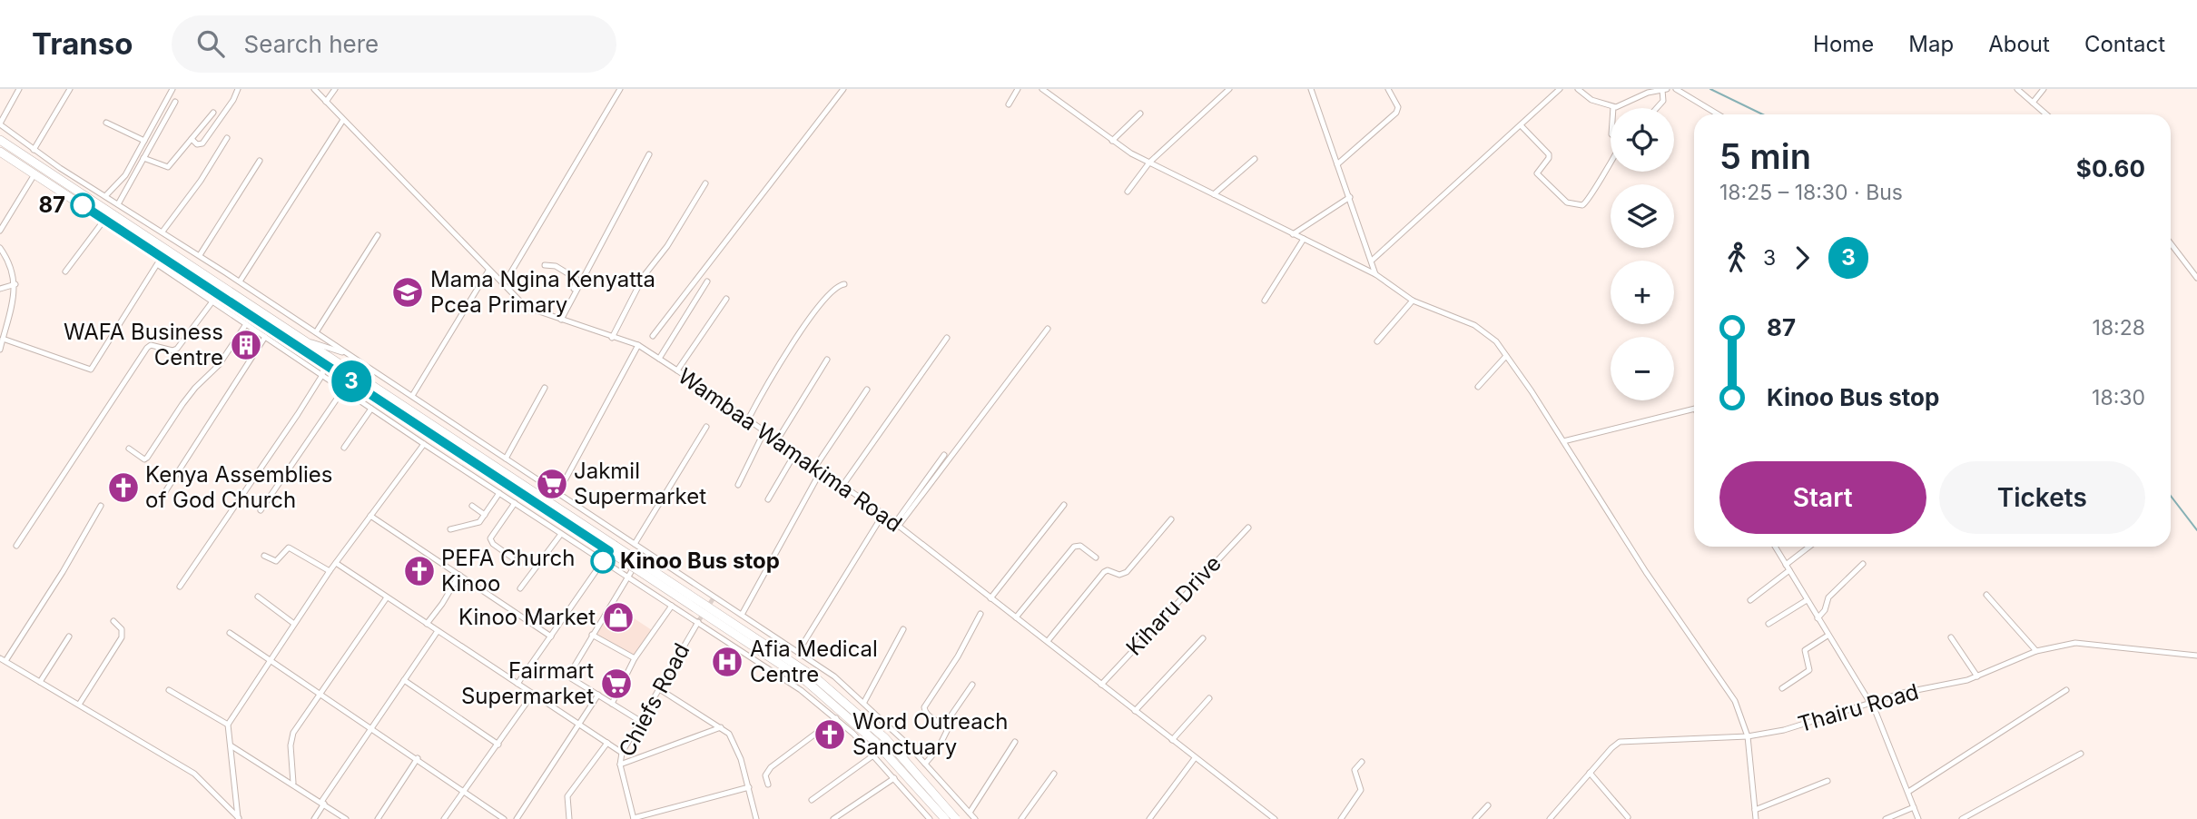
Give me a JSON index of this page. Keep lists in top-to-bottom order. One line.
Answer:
{"streets":{"street":["Wambaa Wamakima Road","Kiharu Drive","Chiefs Road","Thairu Road"]},"crossings":[["Wambaa Wamakima Road","Kiharu Drive"]],"places":{"other":["87","Kinoo Bus stop"],"school or university":["Mama Ngina Kenyatta Pcea Primary"],"building":["WAFA Business Centre"],"supermarket":["Jakmil Supermarket","Fairmart Supermarket"],"church":["Kenya Assemblies of God Church","PEFA Church Kinoo","Word Outreach Sanctuary"],"shop":["Kinoo Market"],"hospital":["Afia Medical Centre"]},"lines":["bus line 3"],"page":{"header":"Transo","search":"Search here","nav":["Home","Map","About","Contact"],"on_map":"3","map_buttons":["+","−"],"heading":["5 min","18:25 – 18:30 · Bus","$0.60"],"legs":["3","3"],"list":[{"name":"87","value":"18:28"},{"name":"Kinoo Bus stop","value":"18:30"}],"buttons":["Start","Tickets"]}}
